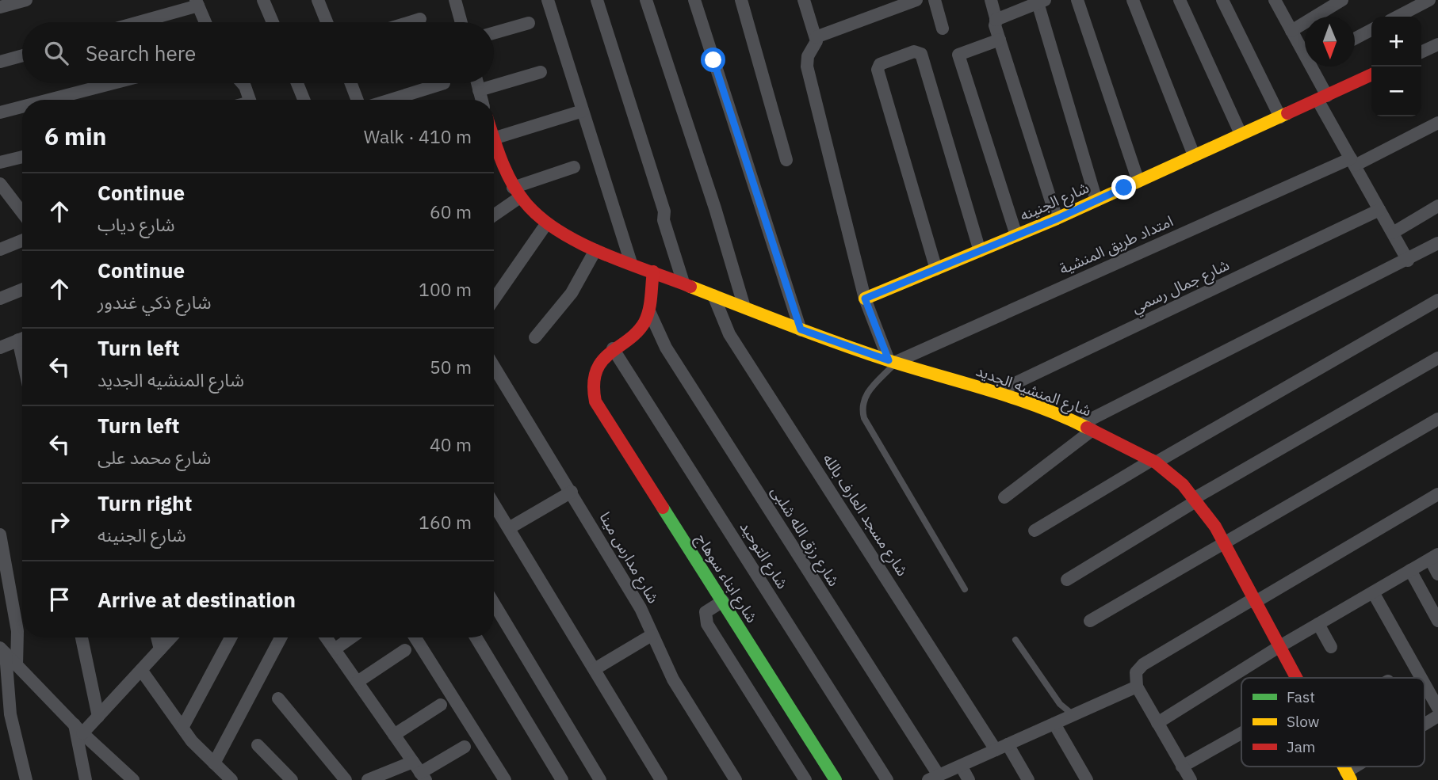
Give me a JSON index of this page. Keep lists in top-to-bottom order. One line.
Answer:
{"streets":{"street":["شارع الجنينه","امتداد طريق المنشية","شارع جمال رسمي","شارع المنشيه الجديد","شارع مسجد العارف بالله","شارع رزق الله شلبى","شارع التوحيد","شارع مدارس مينا","شارع ابناء سوهاج"]},"crossings":[["امتداد طريق المنشية","شارع المنشيه الجديد"],["شارع جمال رسمي","شارع المنشيه الجديد"],["شارع المنشيه الجديد","شارع مسجد العارف بالله"],["شارع التوحيد","شارع ابناء سوهاج"]],"legend":["Fast","Slow","Jam"],"north":"bottom","page":{"map_buttons":["+","−"],"search":"Search here","heading":["6 min","Walk · 410 m"],"list":[["Continue","شارع دياب","60 m"],["Continue","شارع ذكي غندور","100 m"],["Turn left","شارع المنشيه الجديد","50 m"],["Turn left","شارع محمد على","40 m"],["Turn right","شارع الجنينه","160 m"],"Arrive at destination"]}}
